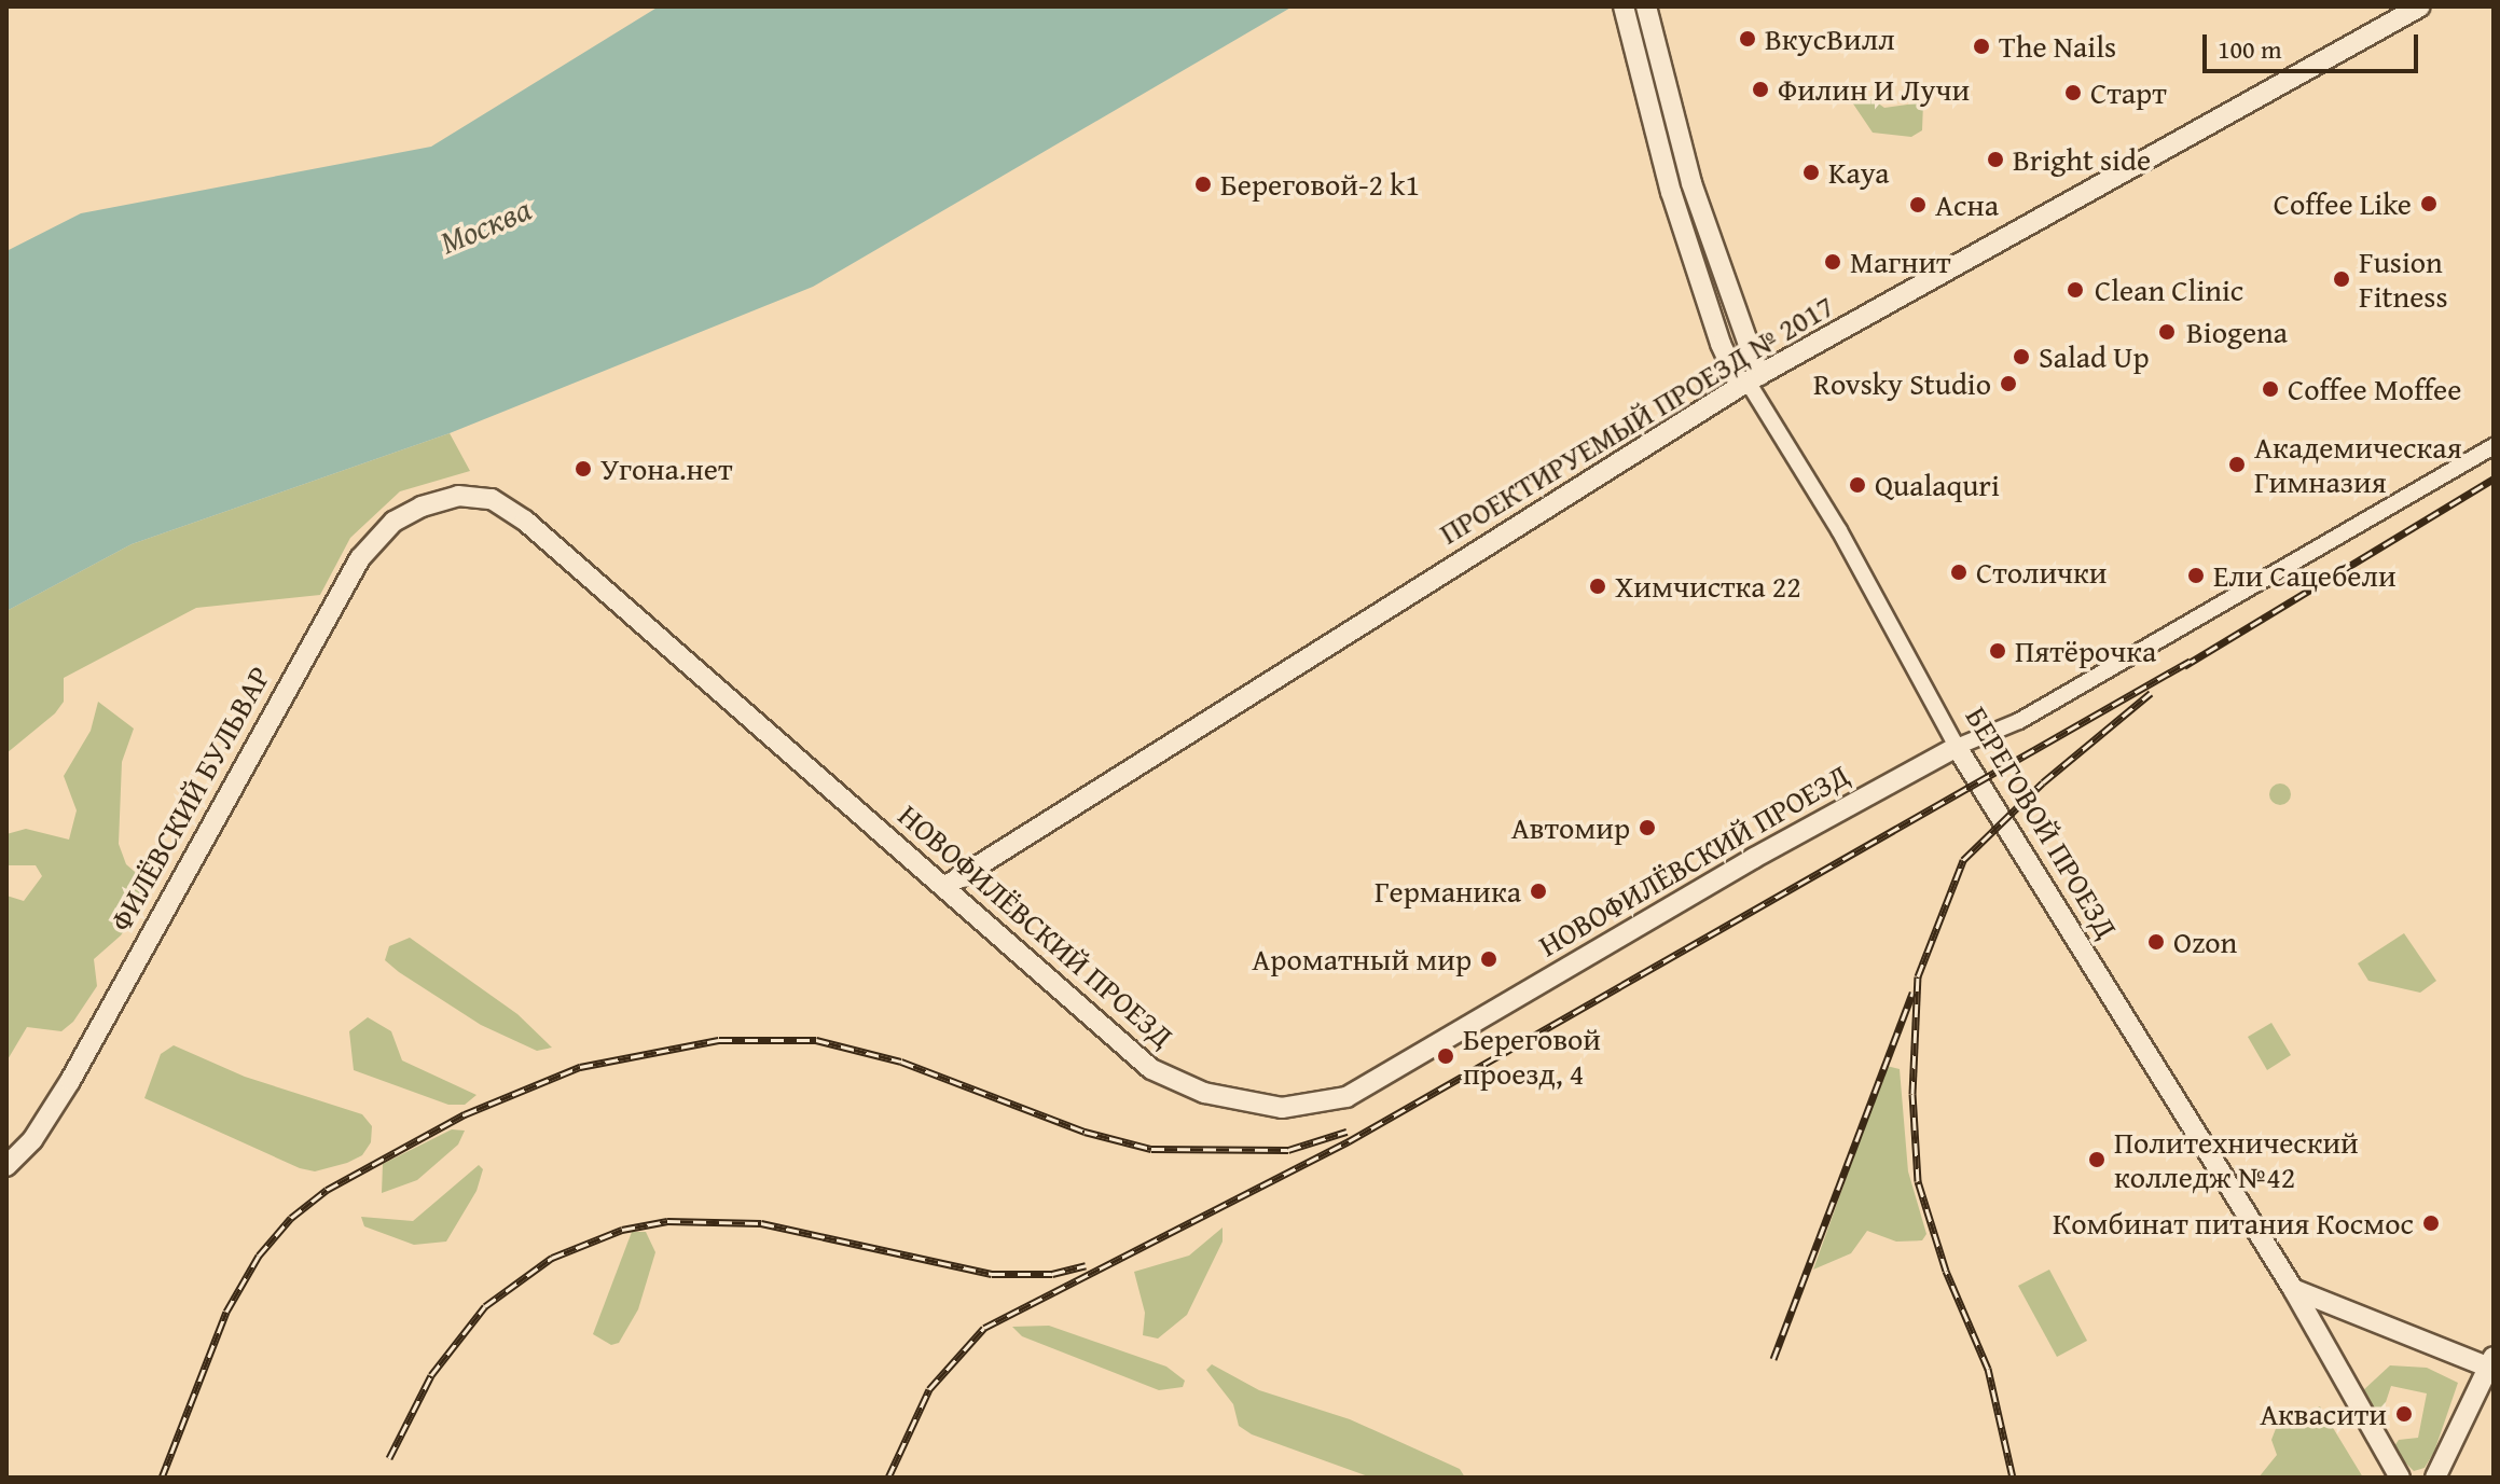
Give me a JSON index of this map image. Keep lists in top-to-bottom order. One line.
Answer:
{"streets":{"street":["ПРОЕКТИРУЕМЫЙ ПРОЕЗД № 2017","ФИЛЁВСКИЙ БУЛЬВАР","БЕРЕГОВОЙ ПРОЕЗД","НОВОФИЛЁВСКИЙ ПРОЕЗД"]},"crossings":[["ПРОЕКТИРУЕМЫЙ ПРОЕЗД № 2017","БЕРЕГОВОЙ ПРОЕЗД"],["ПРОЕКТИРУЕМЫЙ ПРОЕЗД № 2017","НОВОФИЛЁВСКИЙ ПРОЕЗД"],["ФИЛЁВСКИЙ БУЛЬВАР","НОВОФИЛЁВСКИЙ ПРОЕЗД"],["БЕРЕГОВОЙ ПРОЕЗД","НОВОФИЛЁВСКИЙ ПРОЕЗД"]],"water":["Москва"],"places":["ВкусВилл","The Nails","Филин И Лучи","Старт","Bright side","Kaya","Береговой-2 k1","Coffee Like","Асна","Магнит","Fusion Fitness","Clean Clinic","Biogena","Salad Up","Rovsky Studio","Coffee Moffee","Академическая Гимназия","Угона.нет","Qualaquri","Столички","Ели Сацебели","Химчистка 22","Пятёрочка","Автомир","Германика","Ozon","Ароматный мир","Береговой проезд, 4","Политехнический колледж №42","Комбинат питания Космос","Аквасити"],"scale_bar":"100 m"}
